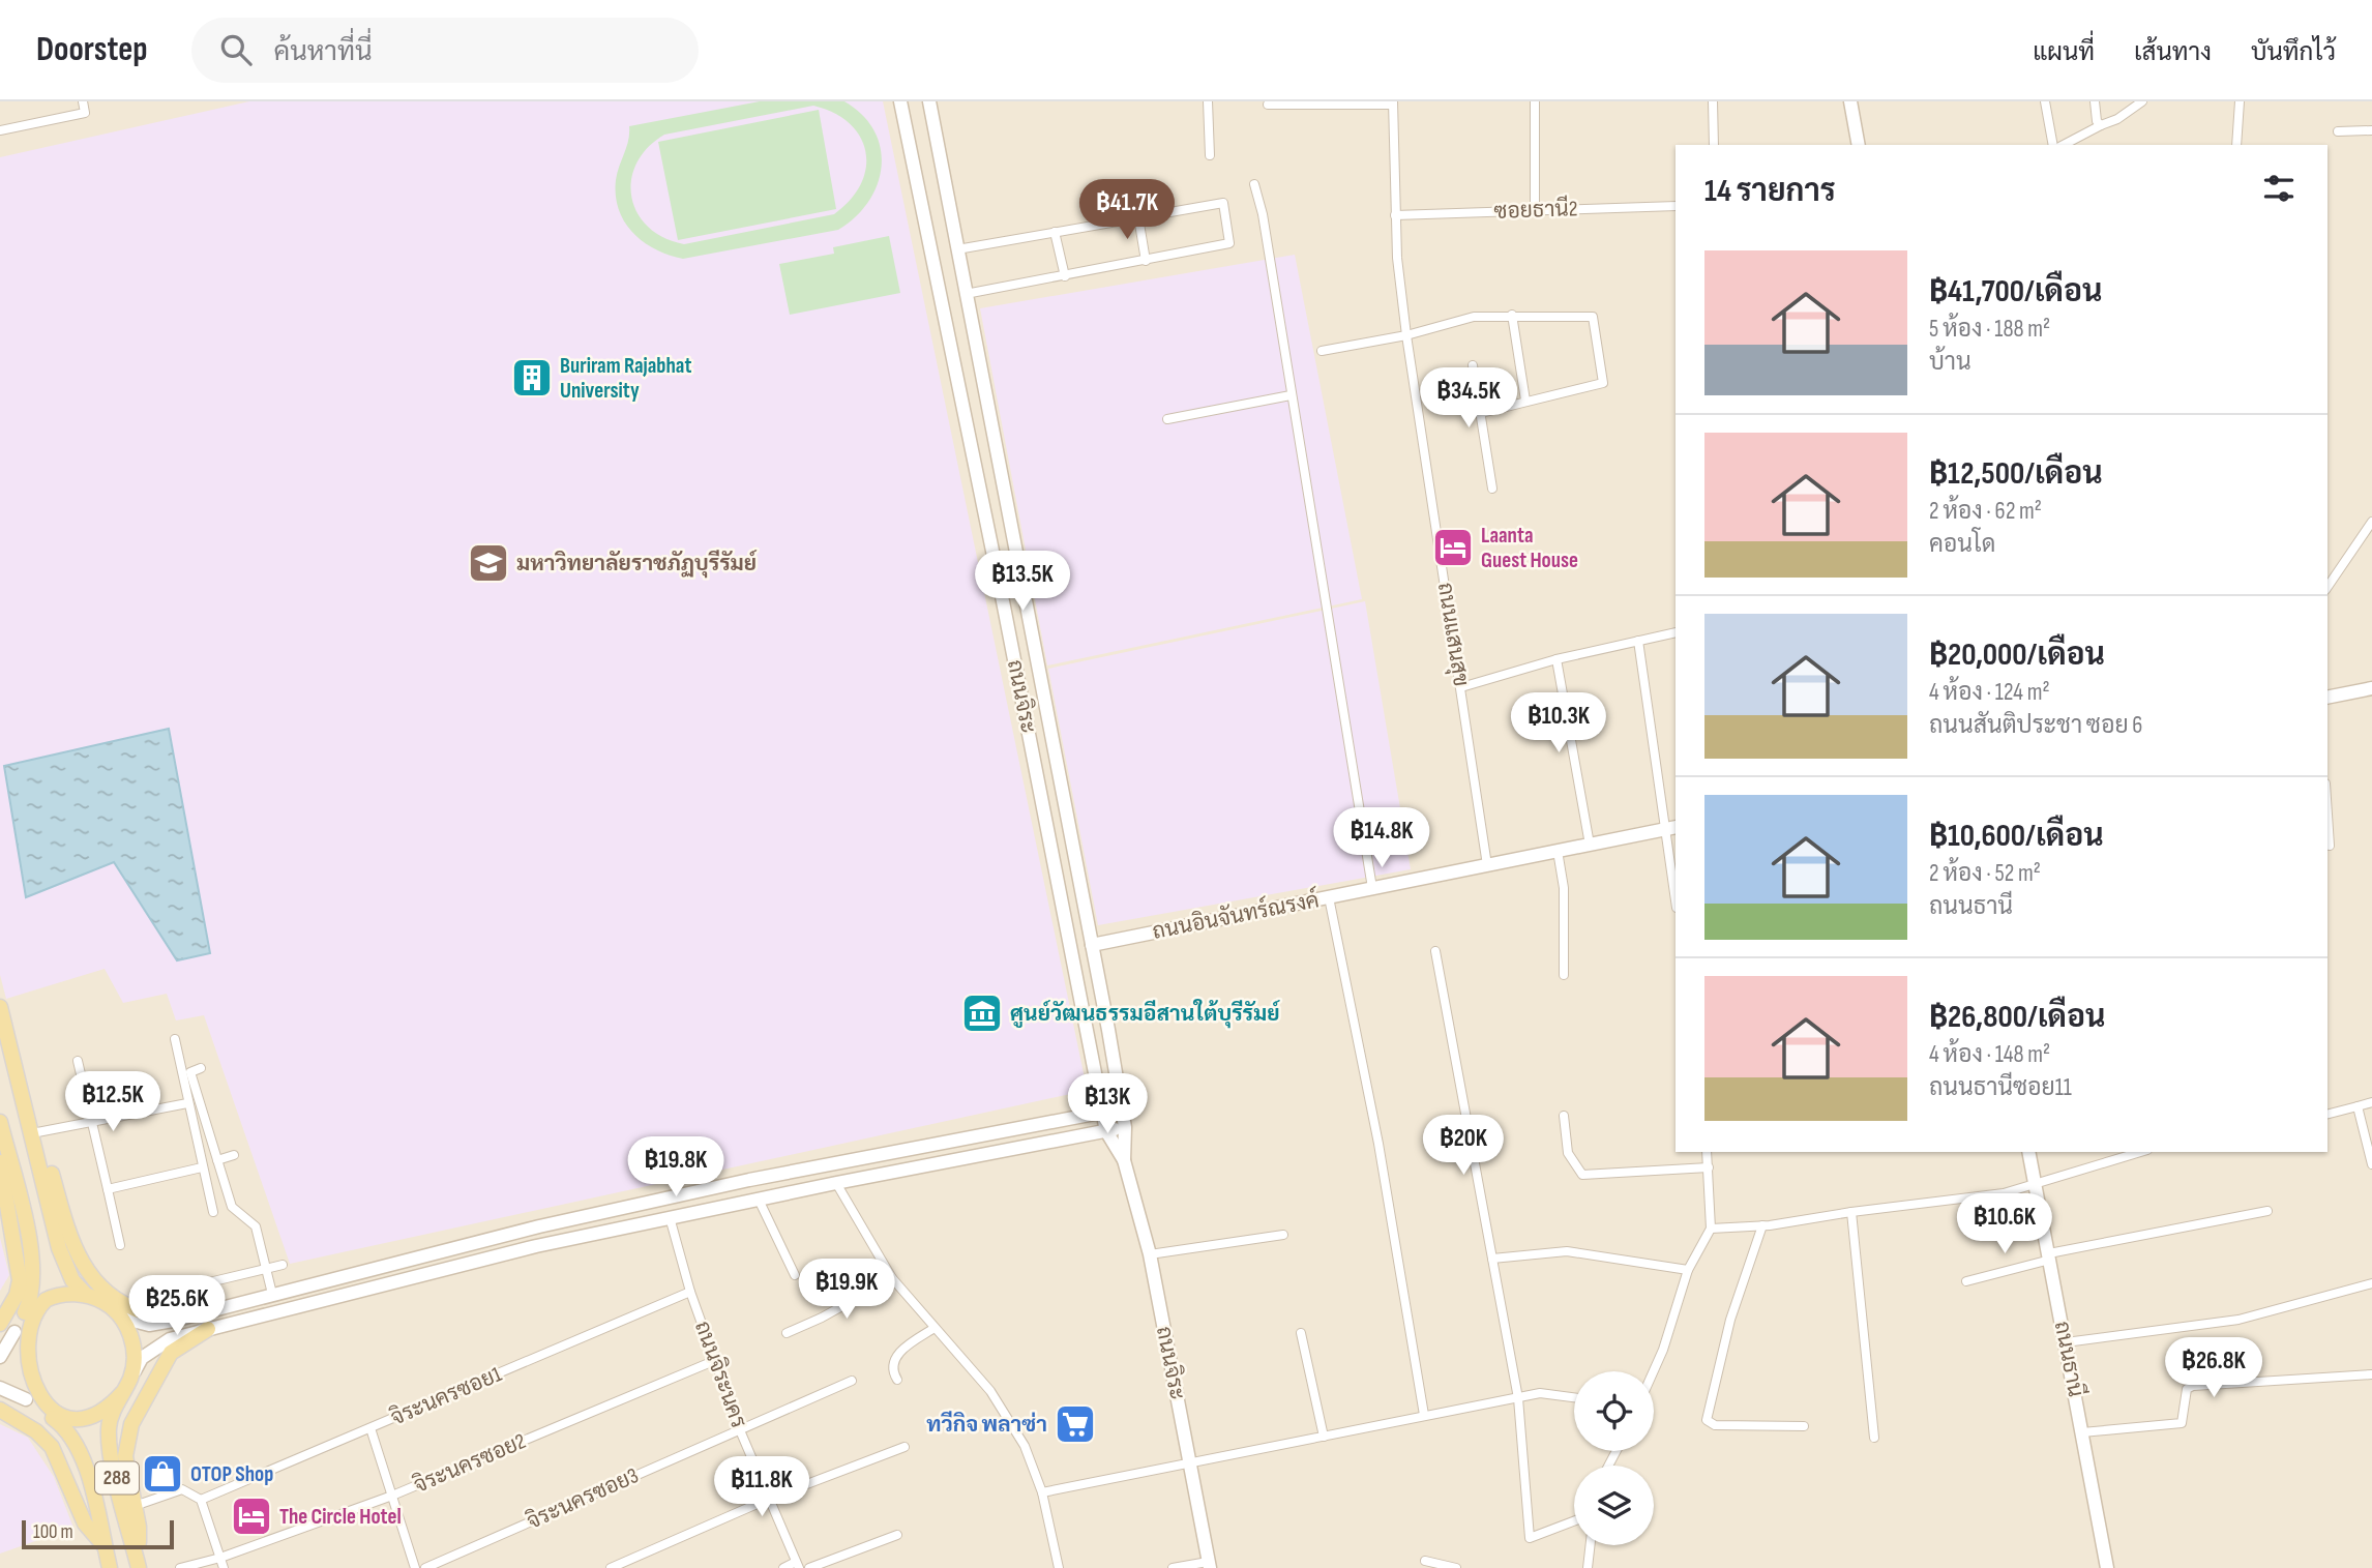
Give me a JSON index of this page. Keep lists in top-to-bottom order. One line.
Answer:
{"streets":{"main road":["ถนนจิระ","ถนนอินจันทร์ณรงค์","ถนนธานี","288"],"street":["ซอยธานี2","ถนนแสนสุข","ถนนจิระนคร","จิระนครซอย1","จิระนครซอย2","จิระนครซอย3"]},"crossings":[["ซอยธานี2","ถนนแสนสุข"],["ถนนแสนสุข","ถนนอินจันทร์ณรงค์"],["ถนนจิระ","ถนนอินจันทร์ณรงค์"],["ถนนจิระนคร","จิระนครซอย1"],["ถนนจิระนคร","จิระนครซอย2"],["ถนนจิระนคร","จิระนครซอย3"]],"places":{"building":["Buriram Rajabhat University"],"hotel":["Laanta Guest House","The Circle Hotel"],"school or university":["มหาวิทยาลัยราชภัฏบุรีรัมย์"],"museum":["ศูนย์วัฒนธรรมอีสานใต้บุรีรัมย์"],"supermarket":["ทวีกิจ พลาซ่า"],"shop":["OTOP Shop"]},"scale_bar":"100 m","page":{"header":"Doorstep","search":"ค้นหาที่นี่","nav":["แผนที่","เส้นทาง","บันทึกไว้"],"heading":"14 รายการ","price":["฿41.7K","฿34.5K","฿13.5K","฿10.3K","฿14.8K","฿12.5K","฿13K","฿20K","฿19.8K","฿10.6K","฿19.9K","฿25.6K","฿26.8K","฿11.8K"],"list":[{"name":"฿41,700/เดือน","note":"5 ห้อง · 188 m² · บ้าน"},{"name":"฿12,500/เดือน","note":"2 ห้อง · 62 m² · คอนโด"},{"name":"฿20,000/เดือน","note":"4 ห้อง · 124 m² · ถนนสันติประชา ซอย 6"},{"name":"฿10,600/เดือน","note":"2 ห้อง · 52 m² · ถนนธานี"},{"name":"฿26,800/เดือน","note":"4 ห้อง · 148 m² · ถนนธานีซอย11"}],"scale":"100 m"}}
